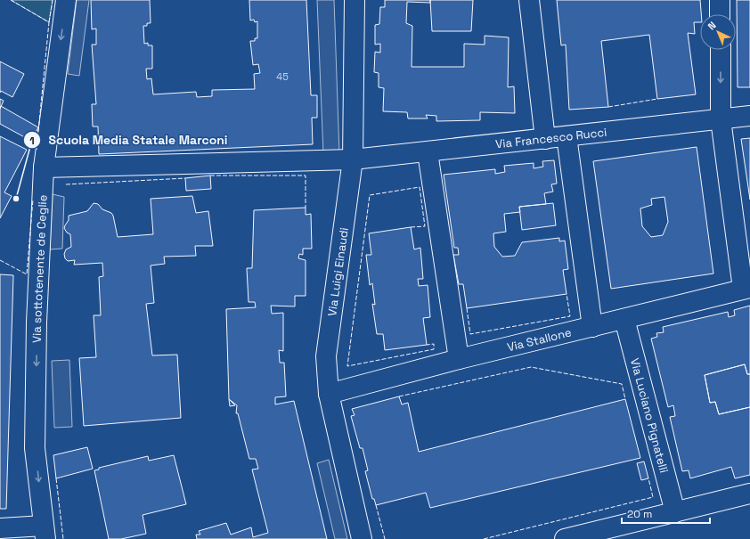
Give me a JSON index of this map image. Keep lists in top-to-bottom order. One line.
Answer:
{"streets":{"street":["Via Francesco Rucci","Via sottotenente de Ceglie","Via Luigi Einaudi","Via Stallone","Via Luciano Pignatelli"]},"crossings":[["Via Francesco Rucci","Via sottotenente de Ceglie"],["Via Francesco Rucci","Via Luigi Einaudi"],["Via Luigi Einaudi","Via Stallone"],["Via Stallone","Via Luciano Pignatelli"]],"one_way":["Via sottotenente de Ceglie"],"places":["Scuola Media Statale Marconi"],"house_numbers":["45"],"scale_bar":"20 m","north":"top left"}
